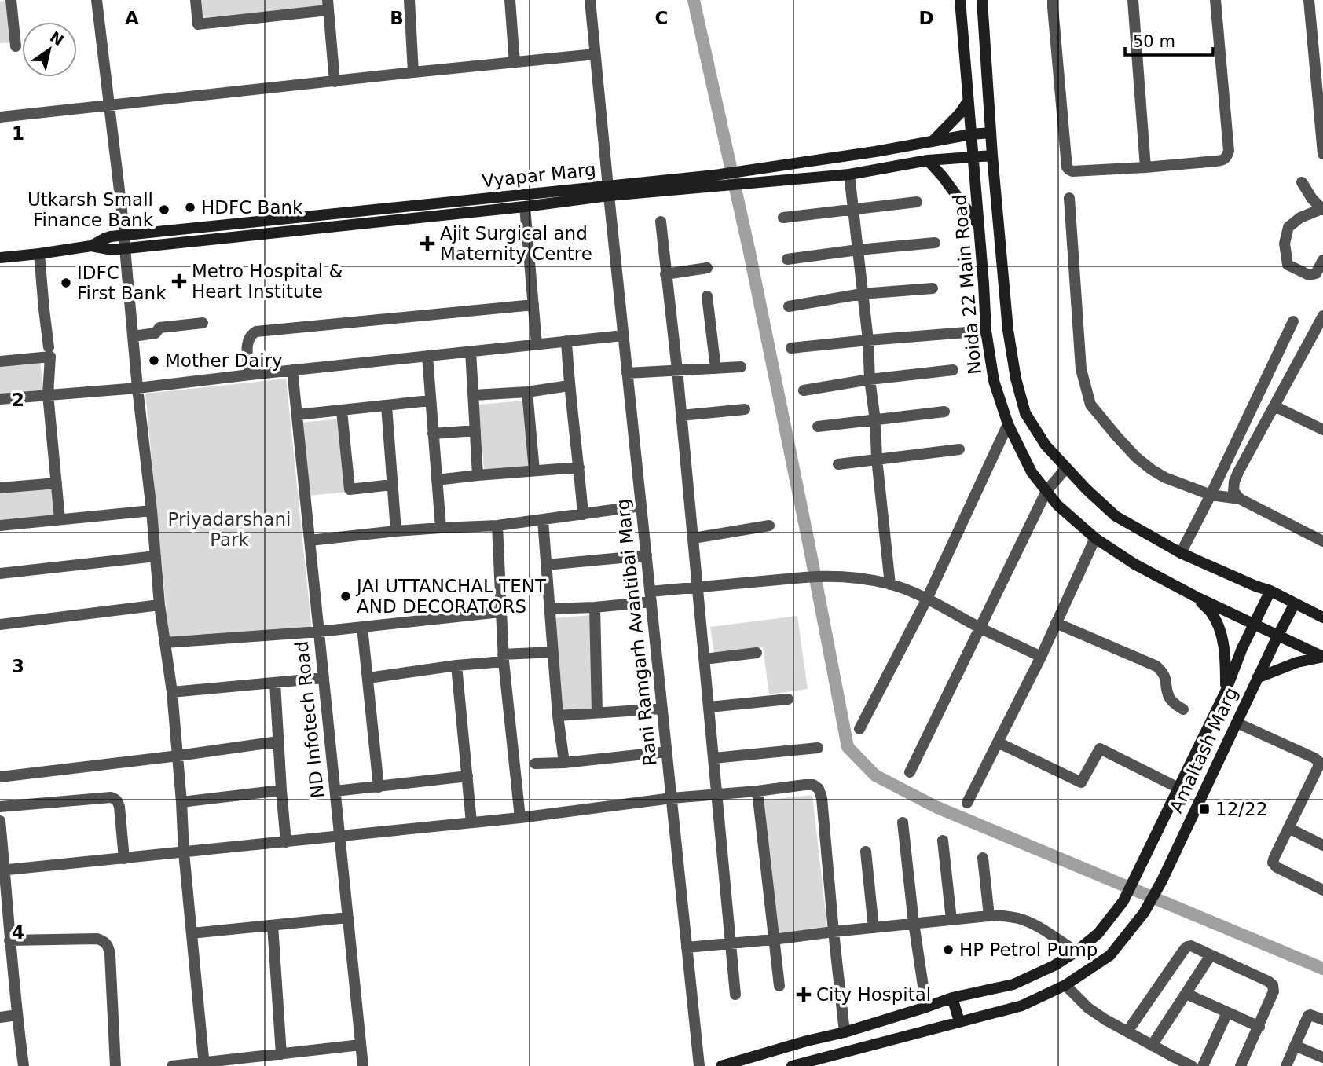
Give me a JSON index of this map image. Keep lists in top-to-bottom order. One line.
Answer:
{"streets":{"street":["Vyapar Marg","Noida 22 Main Road","Rani Ramgarh Avantibai Marg","ND Infotech Road","Amaltash Marg"]},"crossings":[["Vyapar Marg","Noida 22 Main Road"],["Vyapar Marg","Rani Ramgarh Avantibai Marg"],["Noida 22 Main Road","Amaltash Marg"]],"parks":["Priyadarshani Park"],"places":{"other":["HDFC Bank","Utkarsh Small Finance Bank","IDFC First Bank","Mother Dairy","JAI UTTANCHAL TENT AND DECORATORS","HP Petrol Pump"],"health":["Ajit Surgical and Maternity Centre","Metro Hospital & Heart Institute","City Hospital"],"transit":["12/22"]},"scale_bar":"50 m","north":"top right","grid":{"columns":["A","B","C","D"],"rows":["1","2","3","4"]}}
